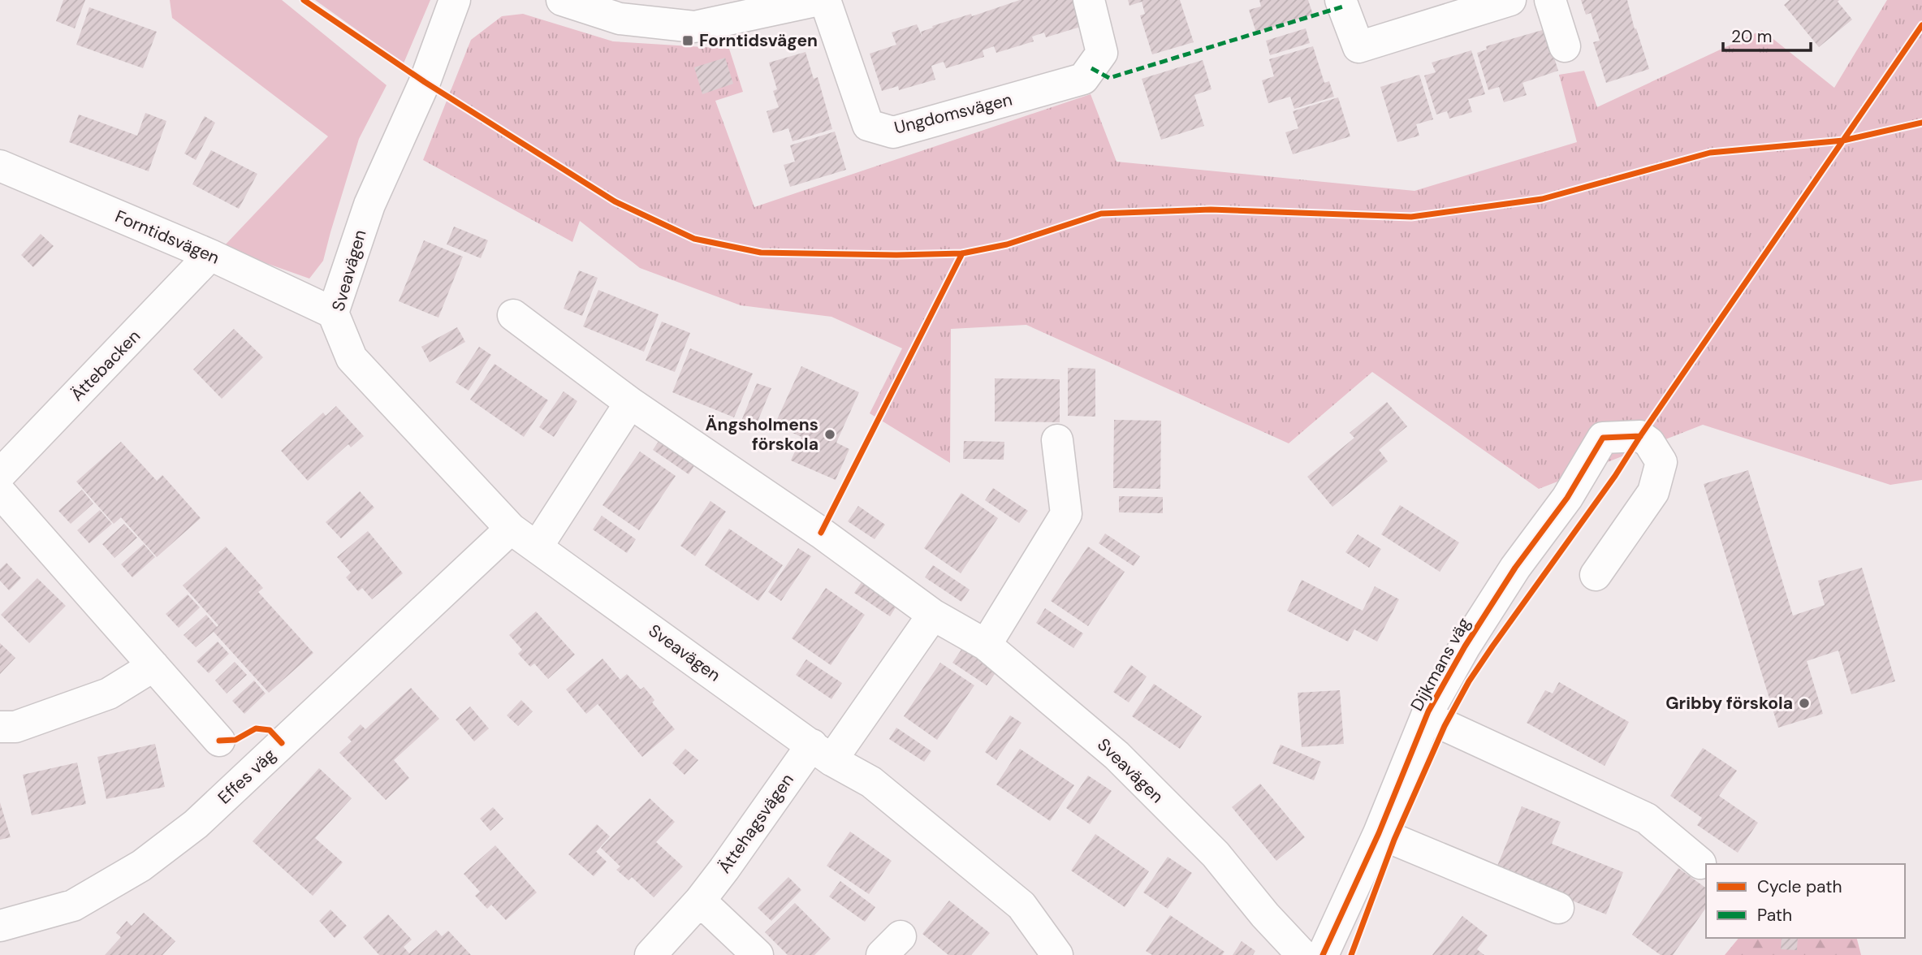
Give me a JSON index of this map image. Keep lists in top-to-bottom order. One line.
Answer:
{"streets":{"street":["Ungdomsvägen","Forntidsvägen","Sveavägen","Ättebacken","Dijkmans väg","Effes väg","Ättehagsvägen"]},"crossings":[["Forntidsvägen","Sveavägen"],["Forntidsvägen","Ättebacken"],["Sveavägen","Effes väg"],["Sveavägen","Ättehagsvägen"]],"places":{"transit":["Forntidsvägen"],"other":["Ängsholmens förskola","Gribby förskola"]},"legend":["Cycle path","Path"],"scale_bar":"20 m"}
